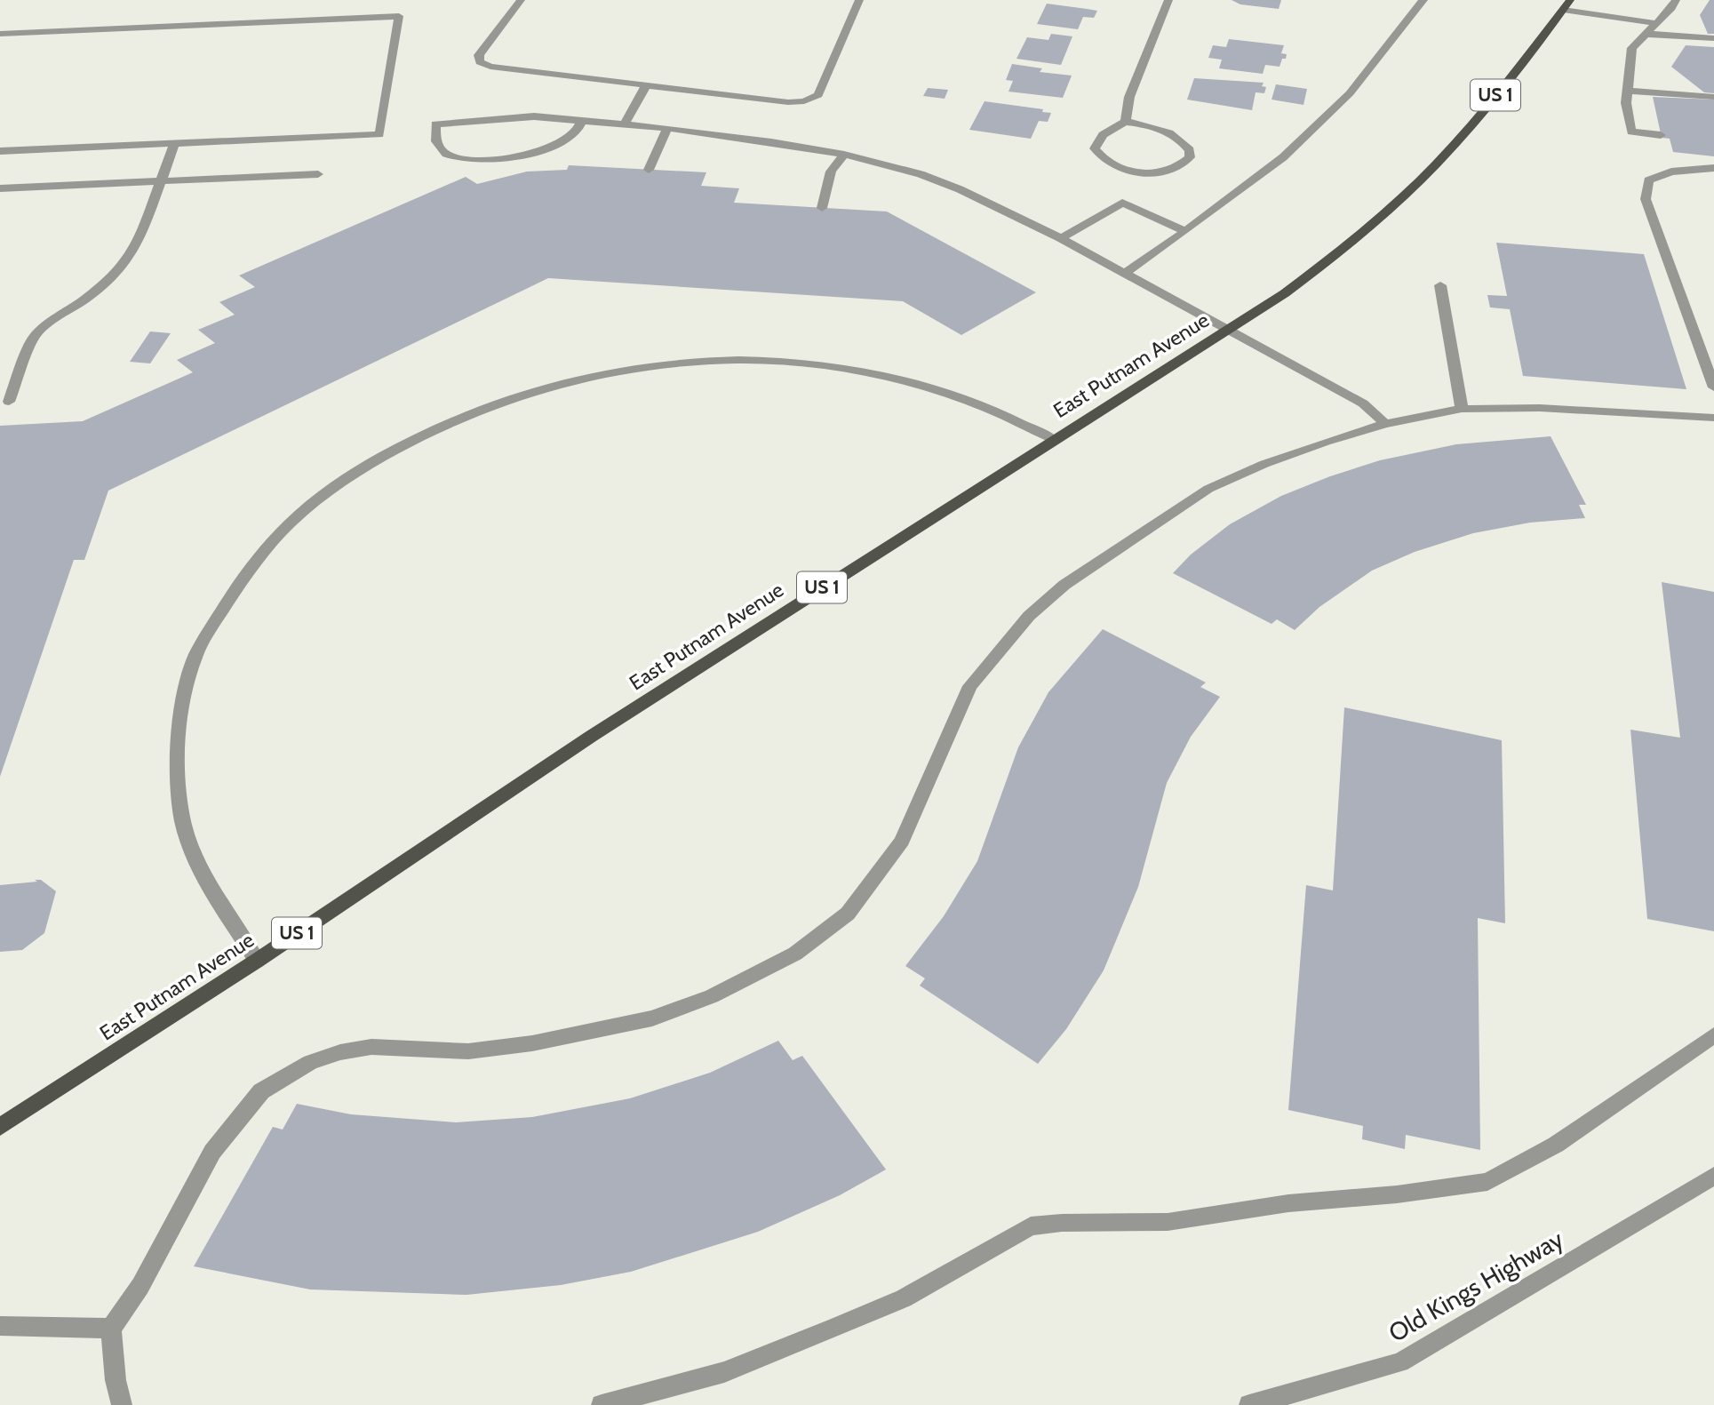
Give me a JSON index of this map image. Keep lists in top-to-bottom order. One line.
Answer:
{"streets":{"main road":["US 1","East Putnam Avenue"],"street":["Old Kings Highway"]}}
